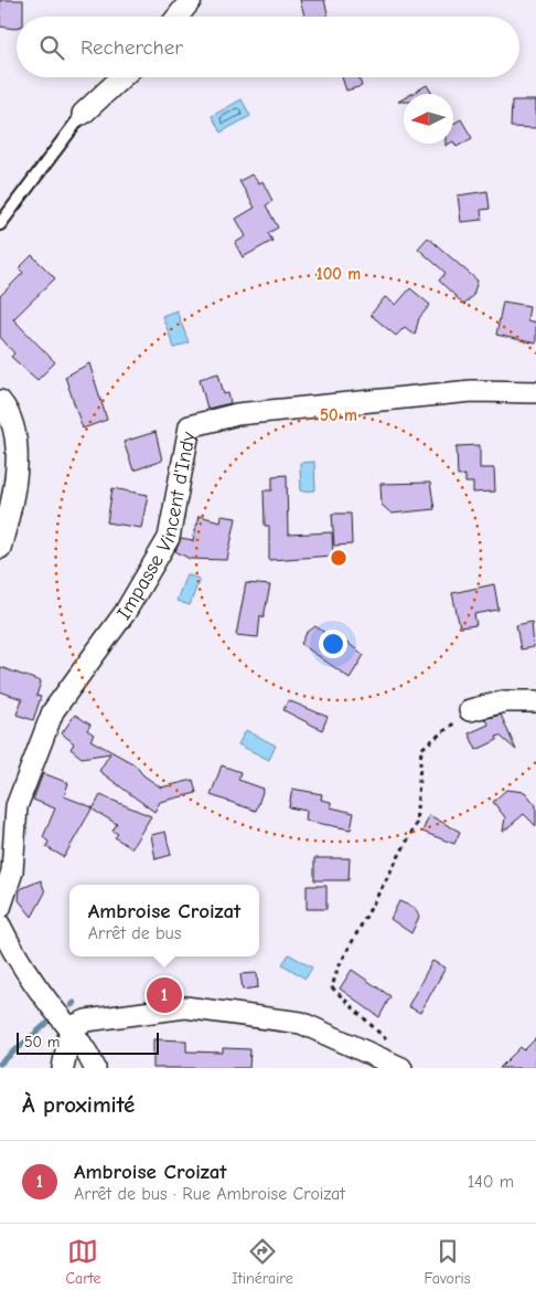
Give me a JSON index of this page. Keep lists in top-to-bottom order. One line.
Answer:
{"streets":{"street":["Impasse Vincent d'Indy"]},"scale_bar":"50 m","north":"left","page":{"search":"Rechercher","popup":["Ambroise Croizat","Arrêt de bus"],"pins":"1","scale":"50 m","heading":"À proximité","list":[{"mark":"1","name":"Ambroise Croizat","note":"Arrêt de bus · Rue Ambroise Croizat","value":"140 m"}],"nav":["Carte","Itinéraire","Favoris"]},"rings":["100 m","50 m"]}
